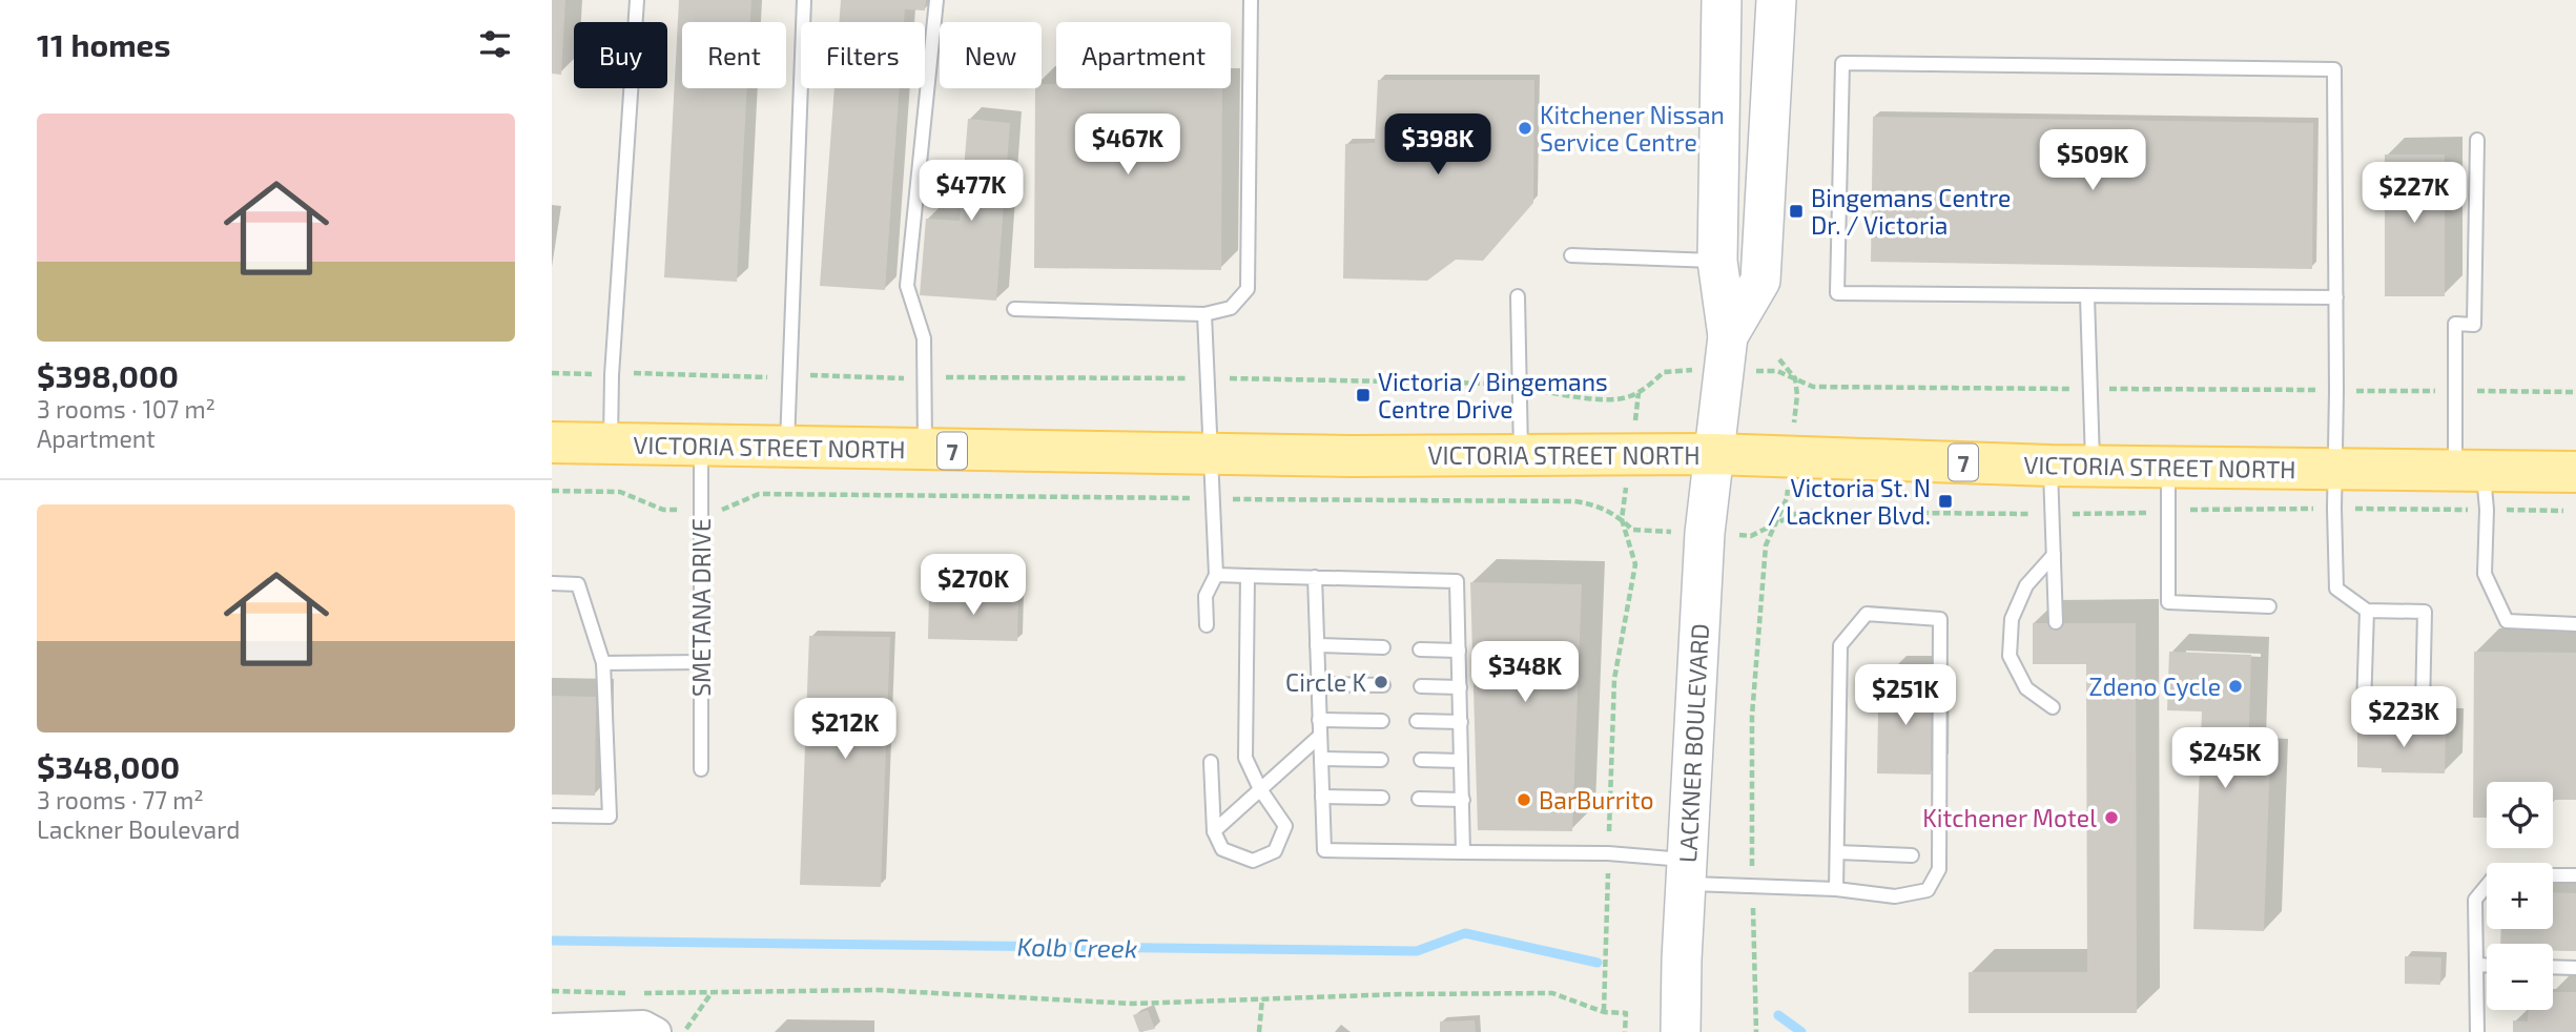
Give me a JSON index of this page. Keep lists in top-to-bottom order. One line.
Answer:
{"streets":{"main road":["VICTORIA STREET NORTH","7","LACKNER BOULEVARD"],"lane":["SMETANA DRIVE"]},"crossings":[["VICTORIA STREET NORTH","SMETANA DRIVE"],["VICTORIA STREET NORTH","LACKNER BOULEVARD"]],"water":["Kolb Creek"],"places":{"other":["Kitchener Nissan Service Centre","Circle K","Zdeno Cycle","BarBurrito","Kitchener Motel"],"transit":["Bingemans Centre Dr. / Victoria","Victoria / Bingemans Centre Drive","Victoria St. N / Lackner Blvd."]},"page":{"heading":"11 homes","chip":["Buy","Rent","Filters","New","Apartment"],"list":[{"name":"$398,000","note":"3 rooms · 107 m² · Apartment"},{"name":"$348,000","note":"3 rooms · 77 m² · Lackner Boulevard"}],"price":["$467K","$398K","$509K","$477K","$227K","$270K","$348K","$251K","$223K","$212K","$245K"],"map_buttons":["+","−"]}}
